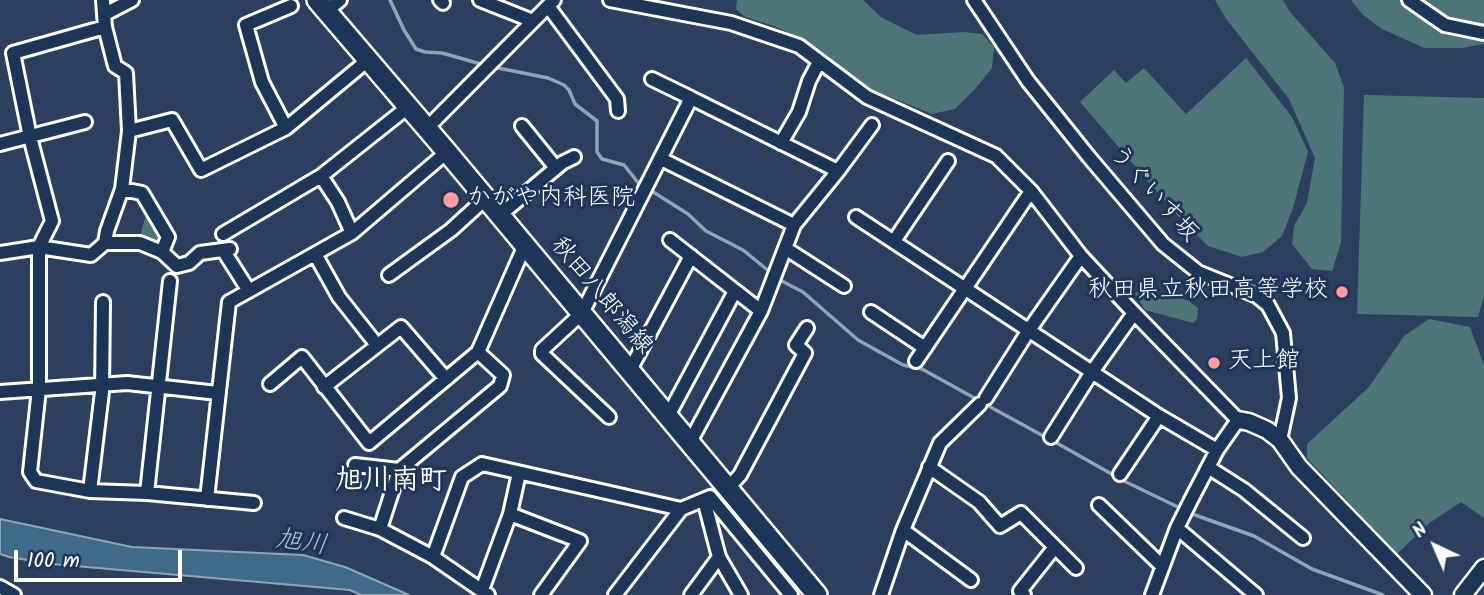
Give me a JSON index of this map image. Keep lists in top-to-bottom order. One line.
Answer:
{"streets":{"main road":["秋田八郎潟線"],"street":["うぐいす坂"]},"districts":["旭川南町"],"water":["旭川"],"places":["かがや内科医院","秋田県立秋田高等学校","天上館"],"scale_bar":"100 m","north":"top left"}
